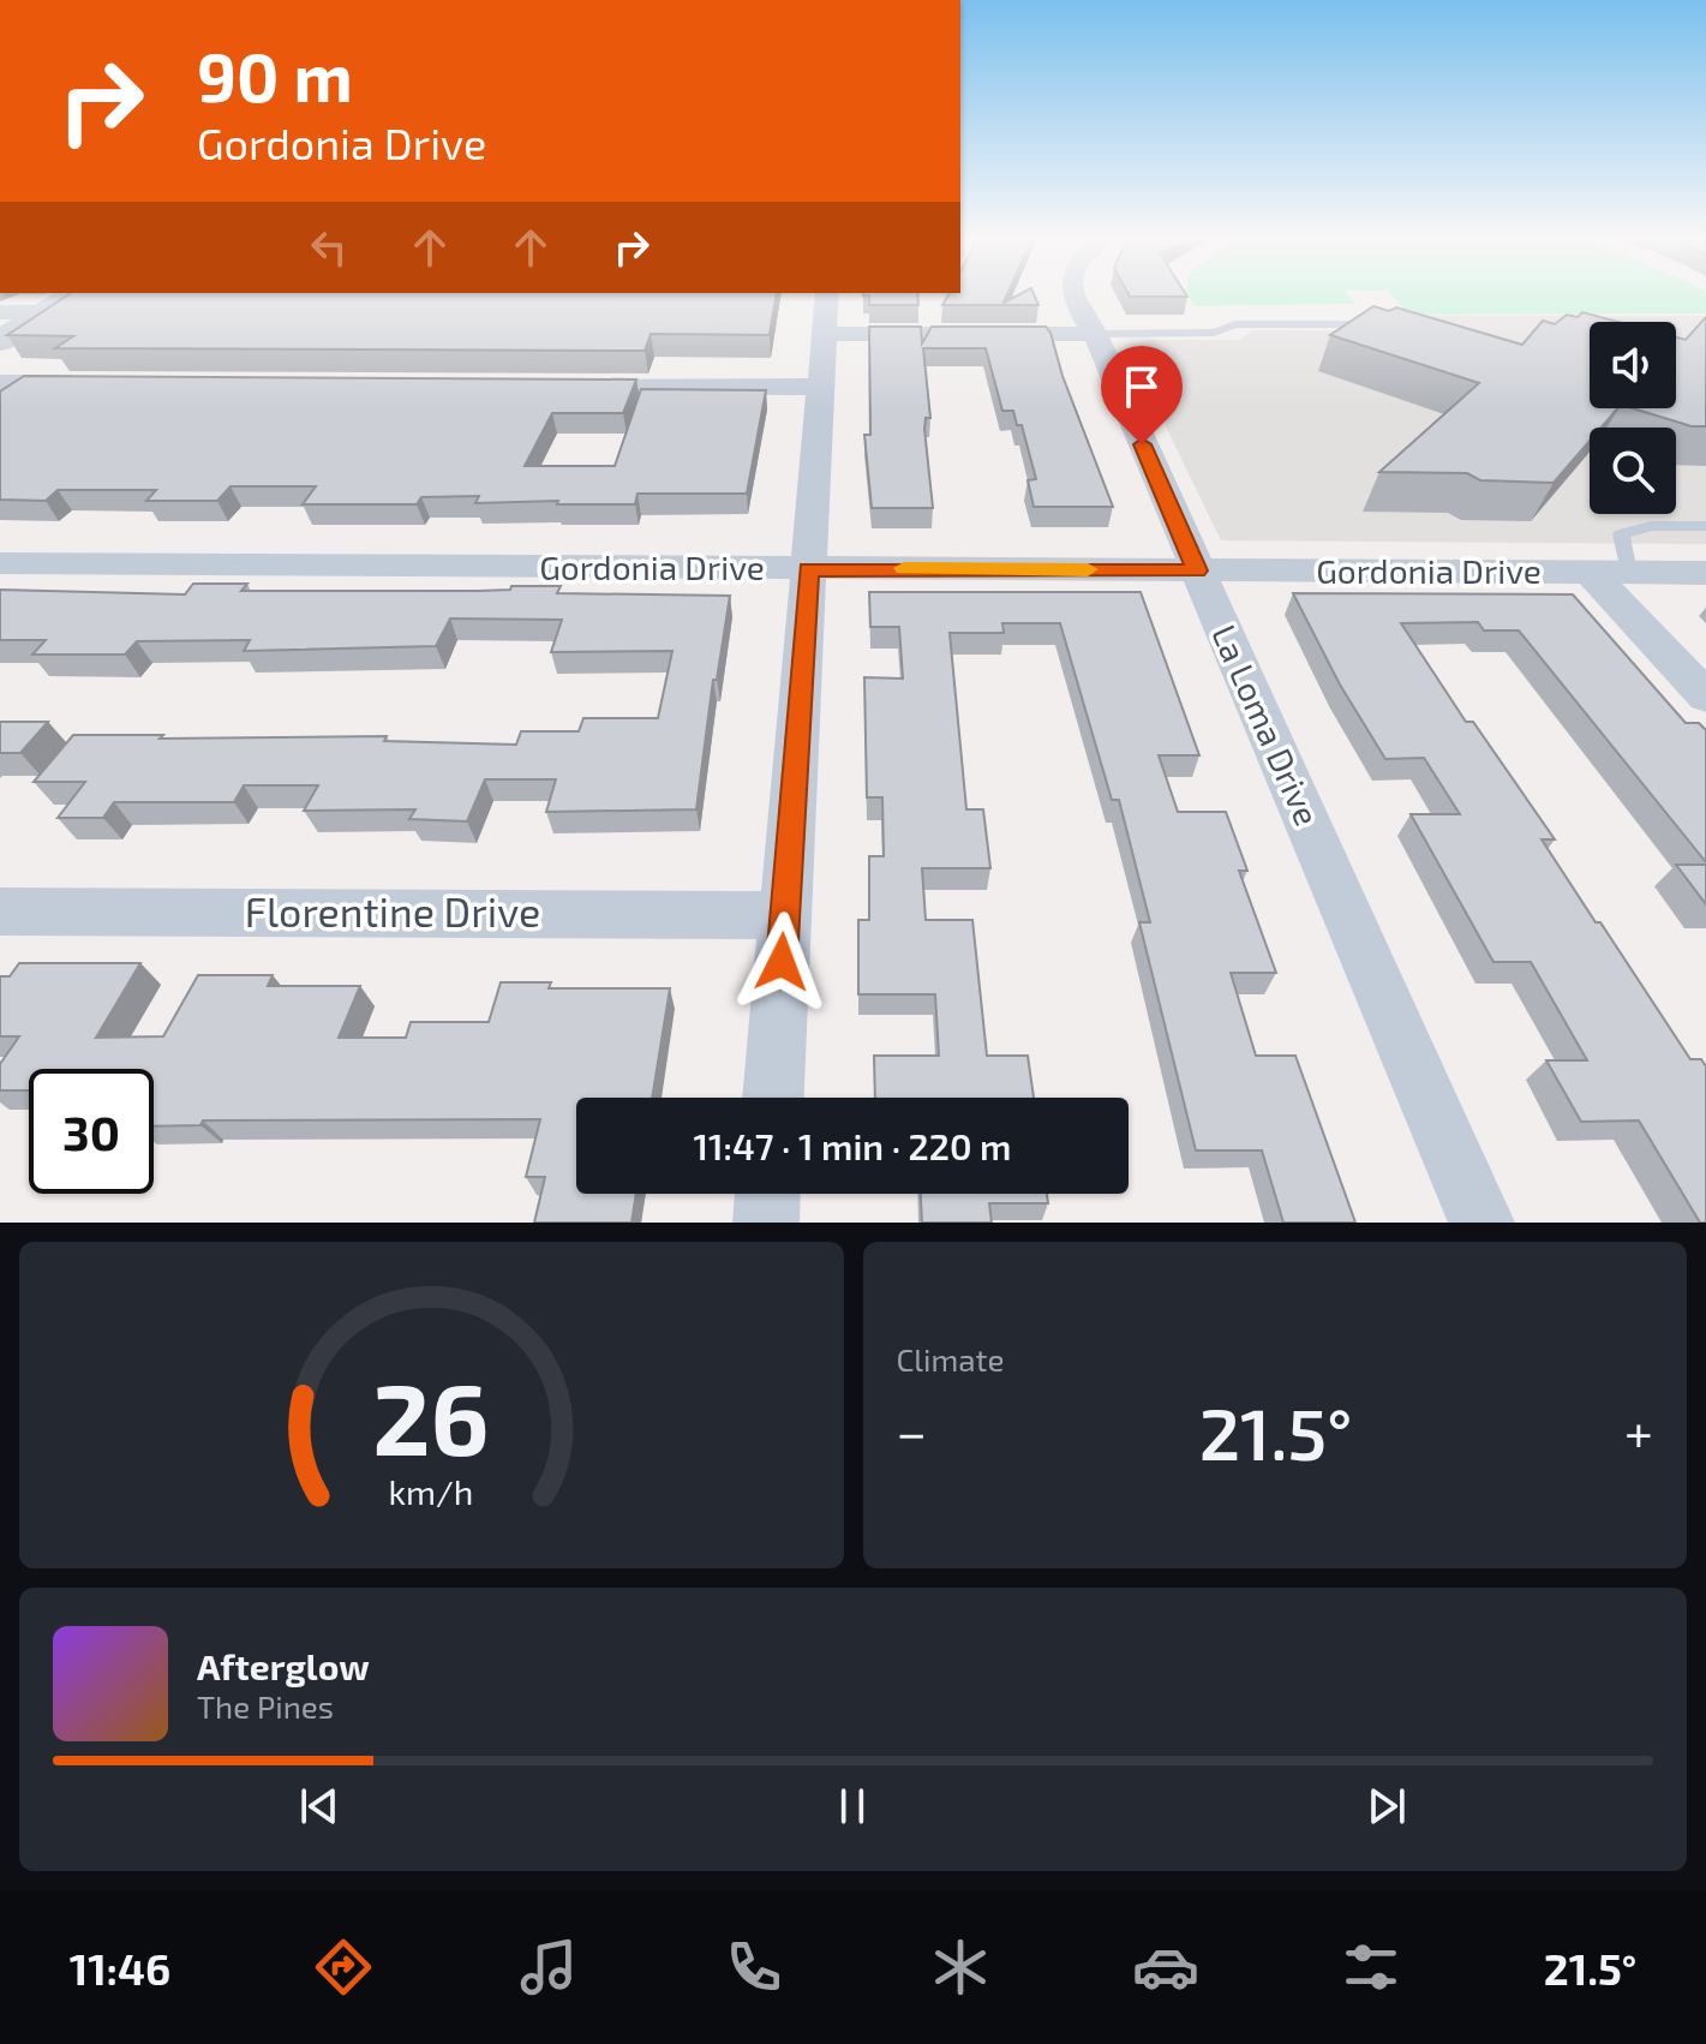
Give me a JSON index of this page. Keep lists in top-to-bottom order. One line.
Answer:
{"streets":{"street":["Gordonia Drive","La Loma Drive","Florentine Drive"]},"crossings":[["Gordonia Drive","La Loma Drive"]],"page":{"turn":["90 m","Gordonia Drive"],"limit":"30","trip":"11:47 · 1 min · 220 m","tile":"Climate","heat":["−","21.5°","+"],"song":["Afterglow","The Pines"],"tabs":["11:46","21.5°"],"gauge":["26","km/h"]}}
